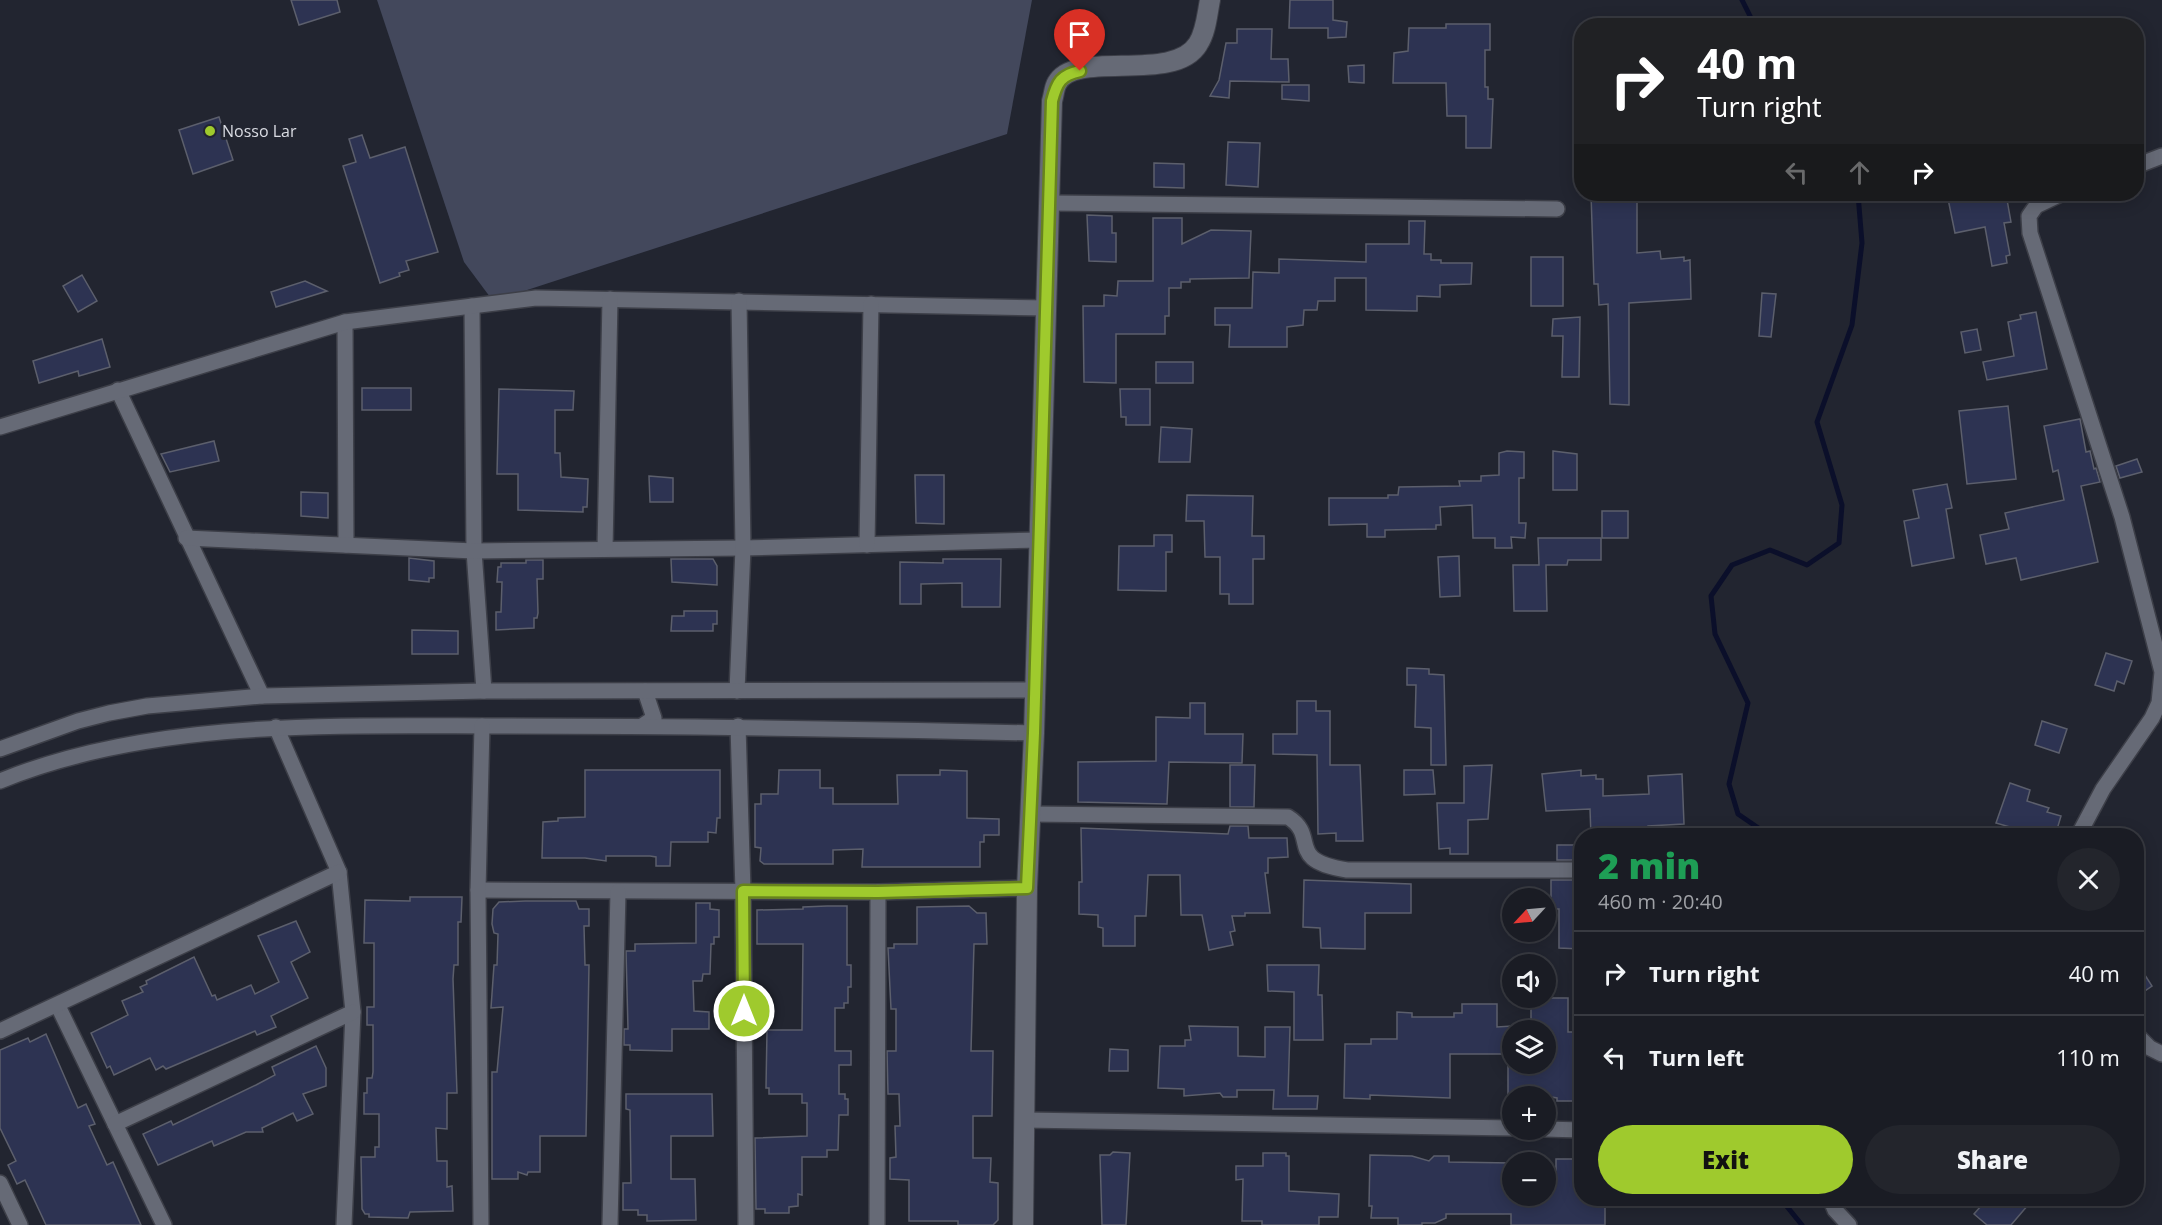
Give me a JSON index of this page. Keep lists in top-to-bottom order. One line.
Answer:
{"places":["Nosso Lar"],"north":"bottom left","page":{"turn":["40 m","Turn right"],"heading":["2 min","460 m · 20:40"],"map_buttons":["+","−"],"list":[{"name":"Turn right","value":"40 m"},{"name":"Turn left","value":"110 m"}],"buttons":["Exit","Share"]}}
